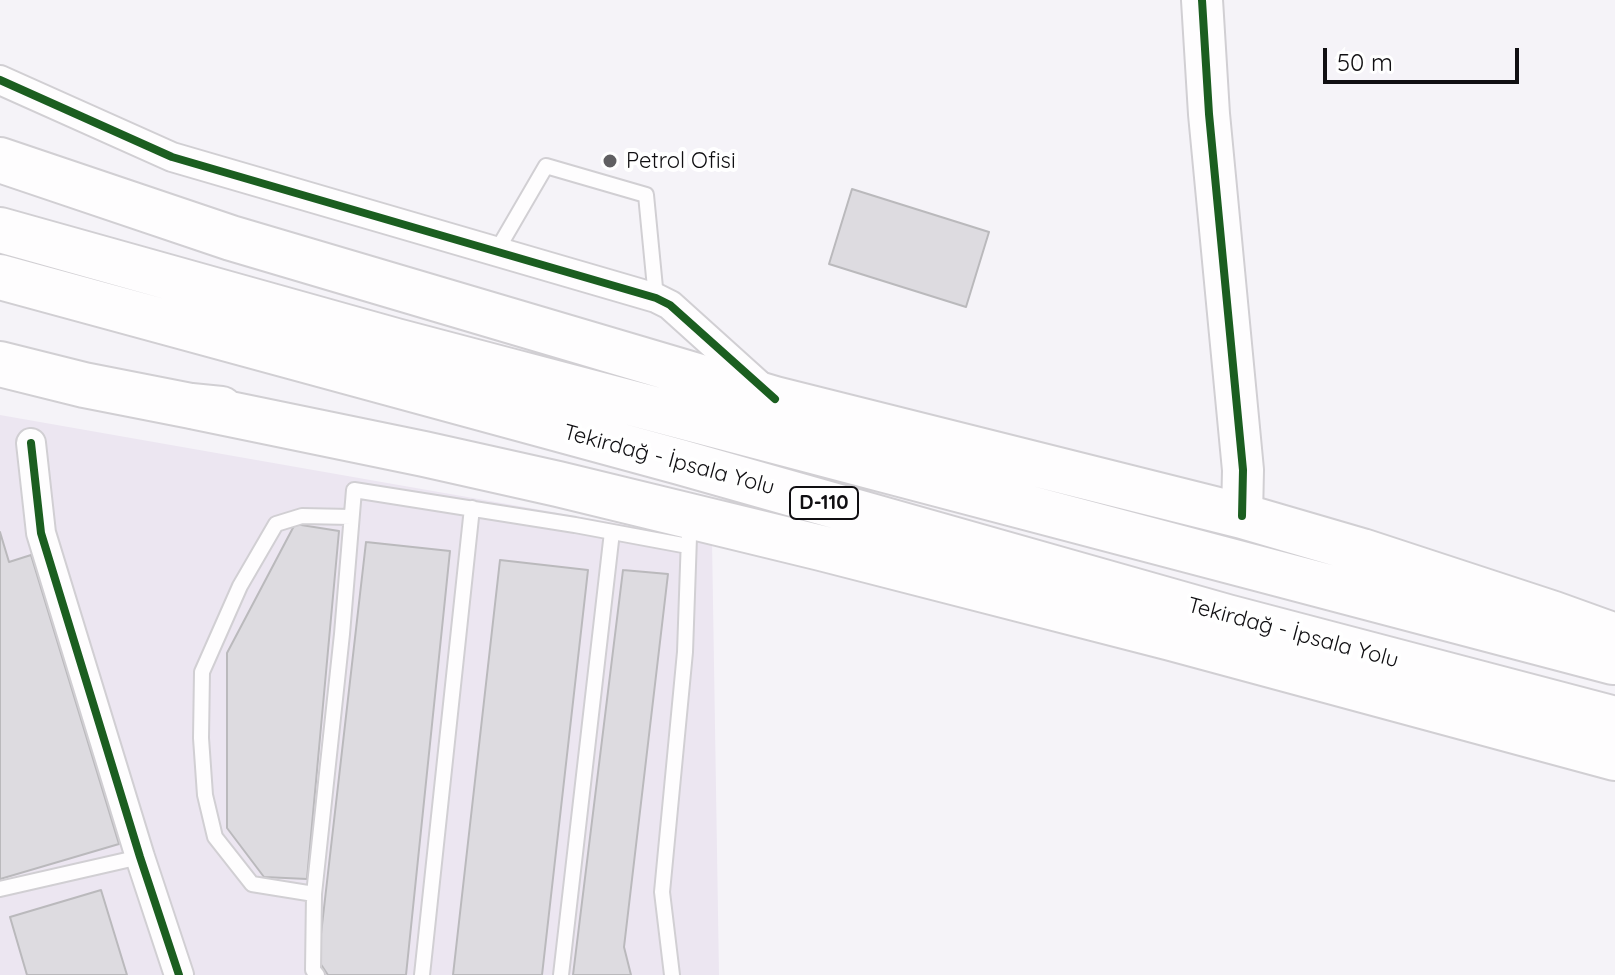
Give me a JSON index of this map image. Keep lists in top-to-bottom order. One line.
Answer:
{"streets":{"highway":["Tekirdağ - İpsala Yolu","D-110"]},"places":["Petrol Ofisi"],"scale_bar":"50 m"}
